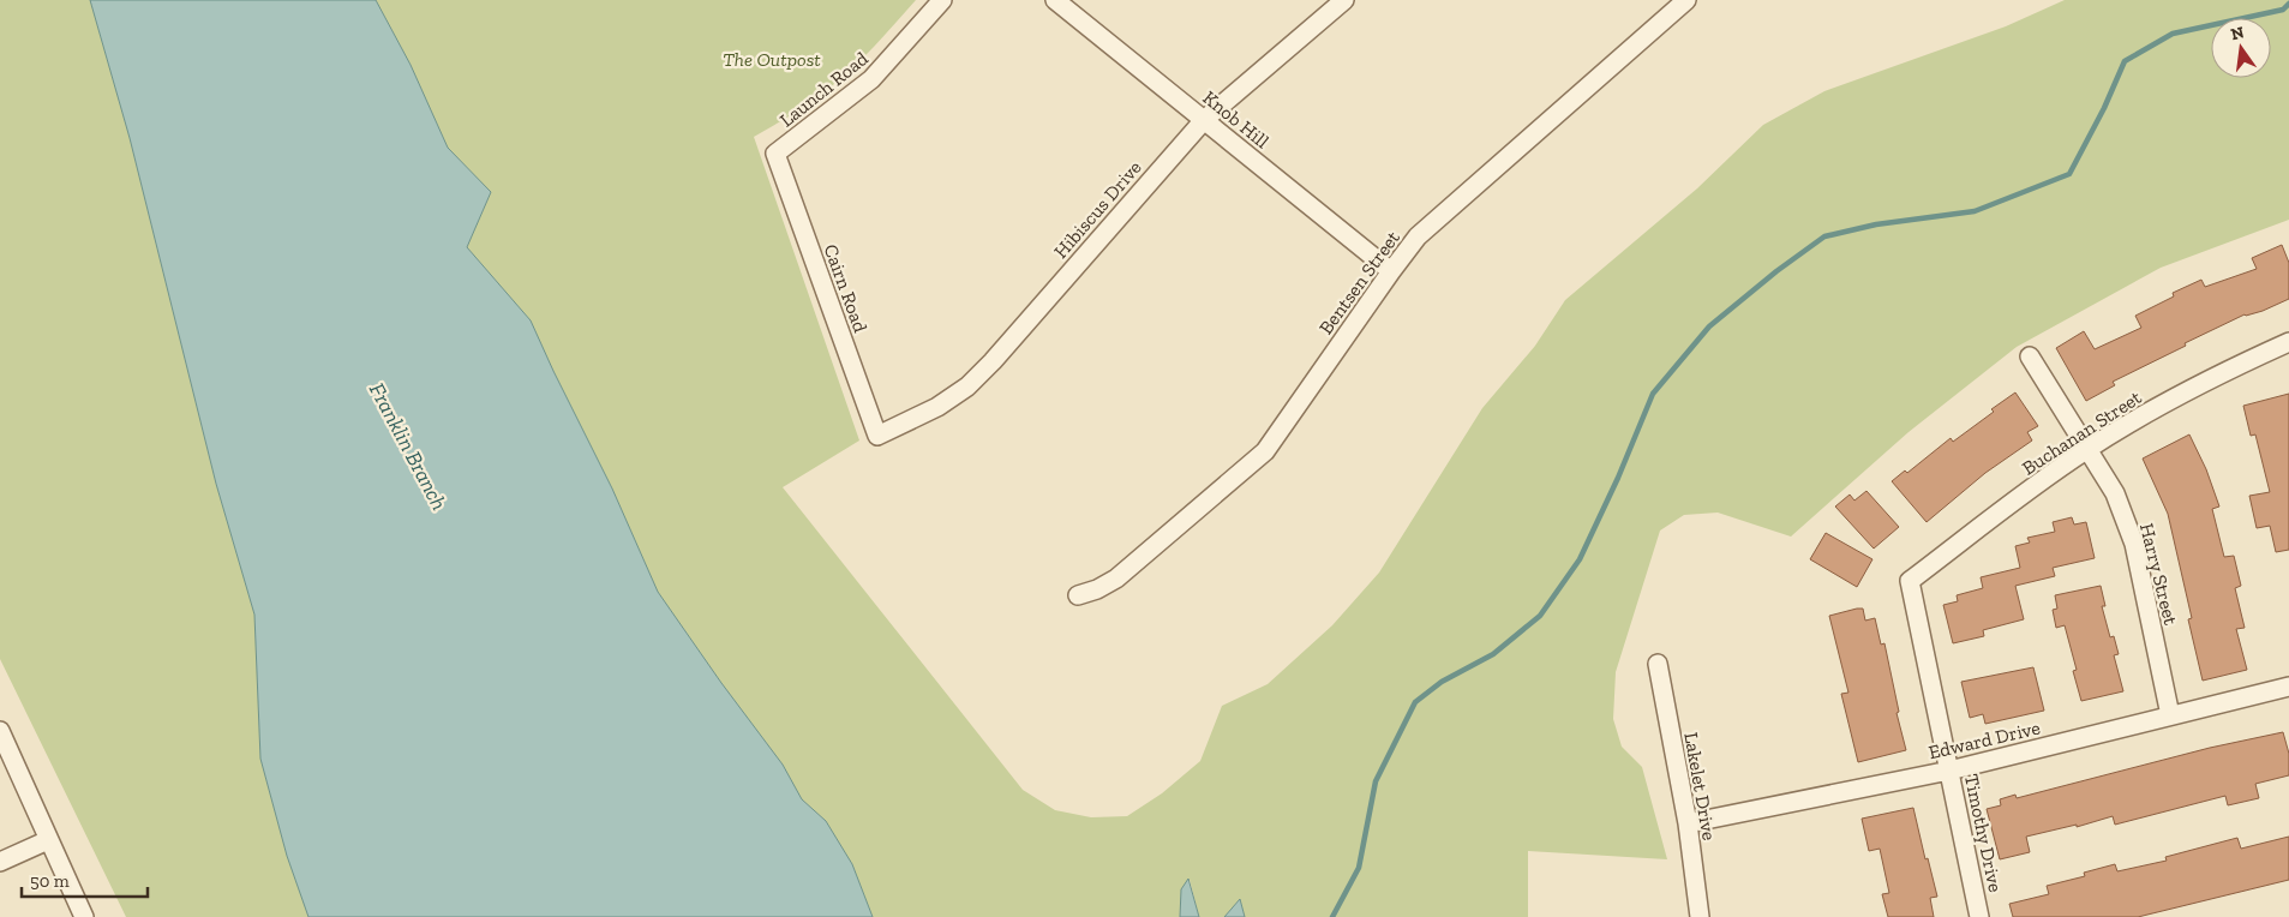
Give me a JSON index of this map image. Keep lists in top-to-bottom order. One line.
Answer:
{"streets":{"street":["Launch Road","Knob Hill","Hibiscus Drive","Bentsen Street","Cairn Road","Buchanan Street","Harry Street","Edward Drive","Lakelet Drive","Timothy Drive"]},"crossings":[["Launch Road","Cairn Road"],["Knob Hill","Hibiscus Drive"],["Knob Hill","Bentsen Street"],["Hibiscus Drive","Cairn Road"],["Buchanan Street","Harry Street"],["Buchanan Street","Timothy Drive"],["Harry Street","Edward Drive"],["Edward Drive","Lakelet Drive"],["Edward Drive","Timothy Drive"]],"water":["Franklin Branch"],"parks":["The Outpost"],"scale_bar":"50 m","north":"top"}
